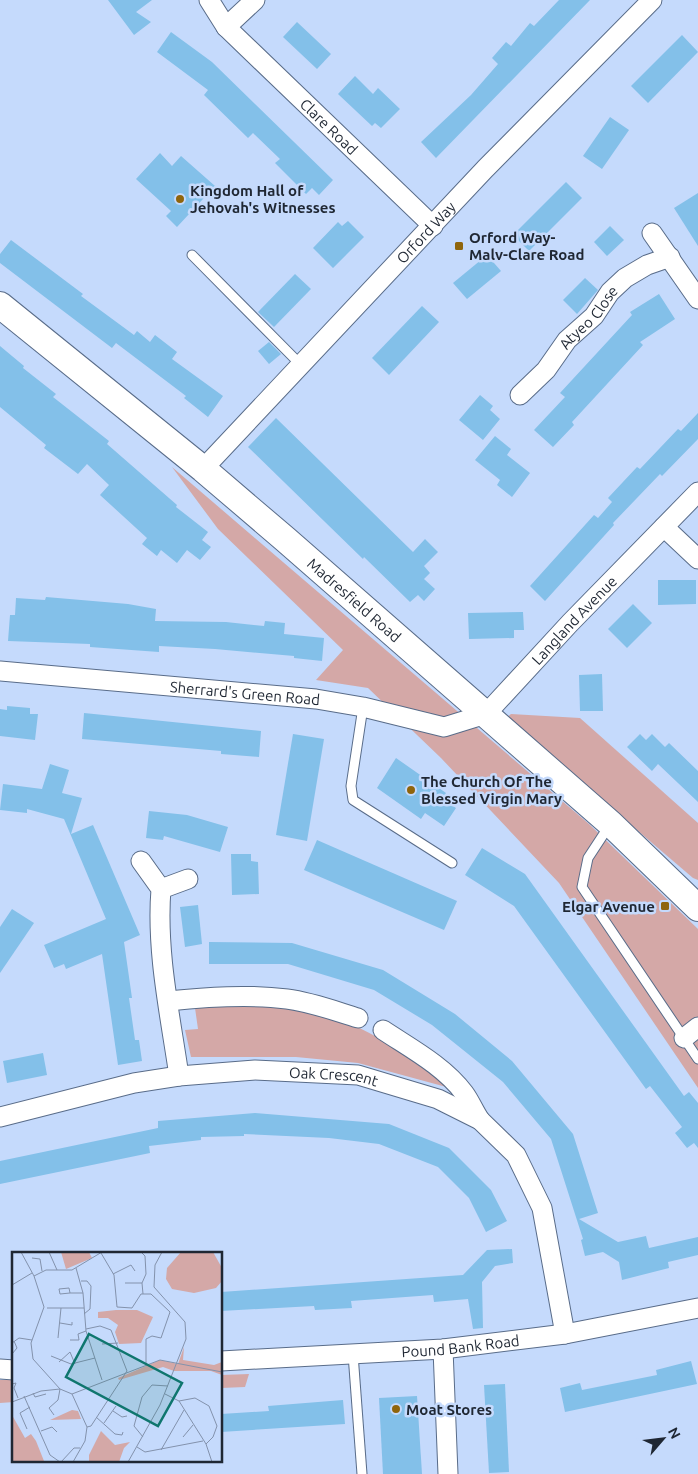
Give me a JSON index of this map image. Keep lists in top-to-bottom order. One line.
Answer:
{"streets":{"street":["Clare Road","Orford Way","Atyeo Close","Madresfield Road","Langland Avenue","Sherrard's Green Road","Oak Crescent","Pound Bank Road"]},"crossings":[["Clare Road","Orford Way"],["Orford Way","Madresfield Road"],["Madresfield Road","Langland Avenue"],["Madresfield Road","Sherrard's Green Road"],["Langland Avenue","Sherrard's Green Road"],["Oak Crescent","Pound Bank Road"]],"places":{"other":["Kingdom Hall of Jehovah's Witnesses","The Church Of The Blessed Virgin Mary","Moat Stores"],"transit":["Orford Way- Malv-Clare Road","Elgar Avenue"]},"north":"top right"}
